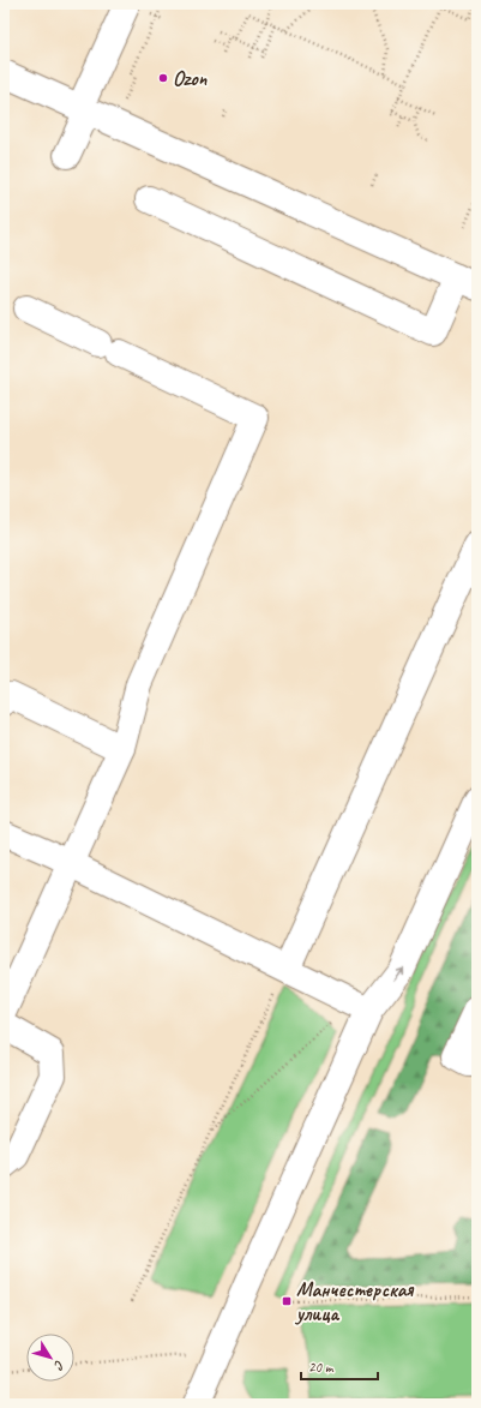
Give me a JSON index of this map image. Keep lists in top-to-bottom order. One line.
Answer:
{"places":{"other":["Ozon"],"transit":["Манчестерская улица"]},"scale_bar":"20 m","north":"bottom right"}
